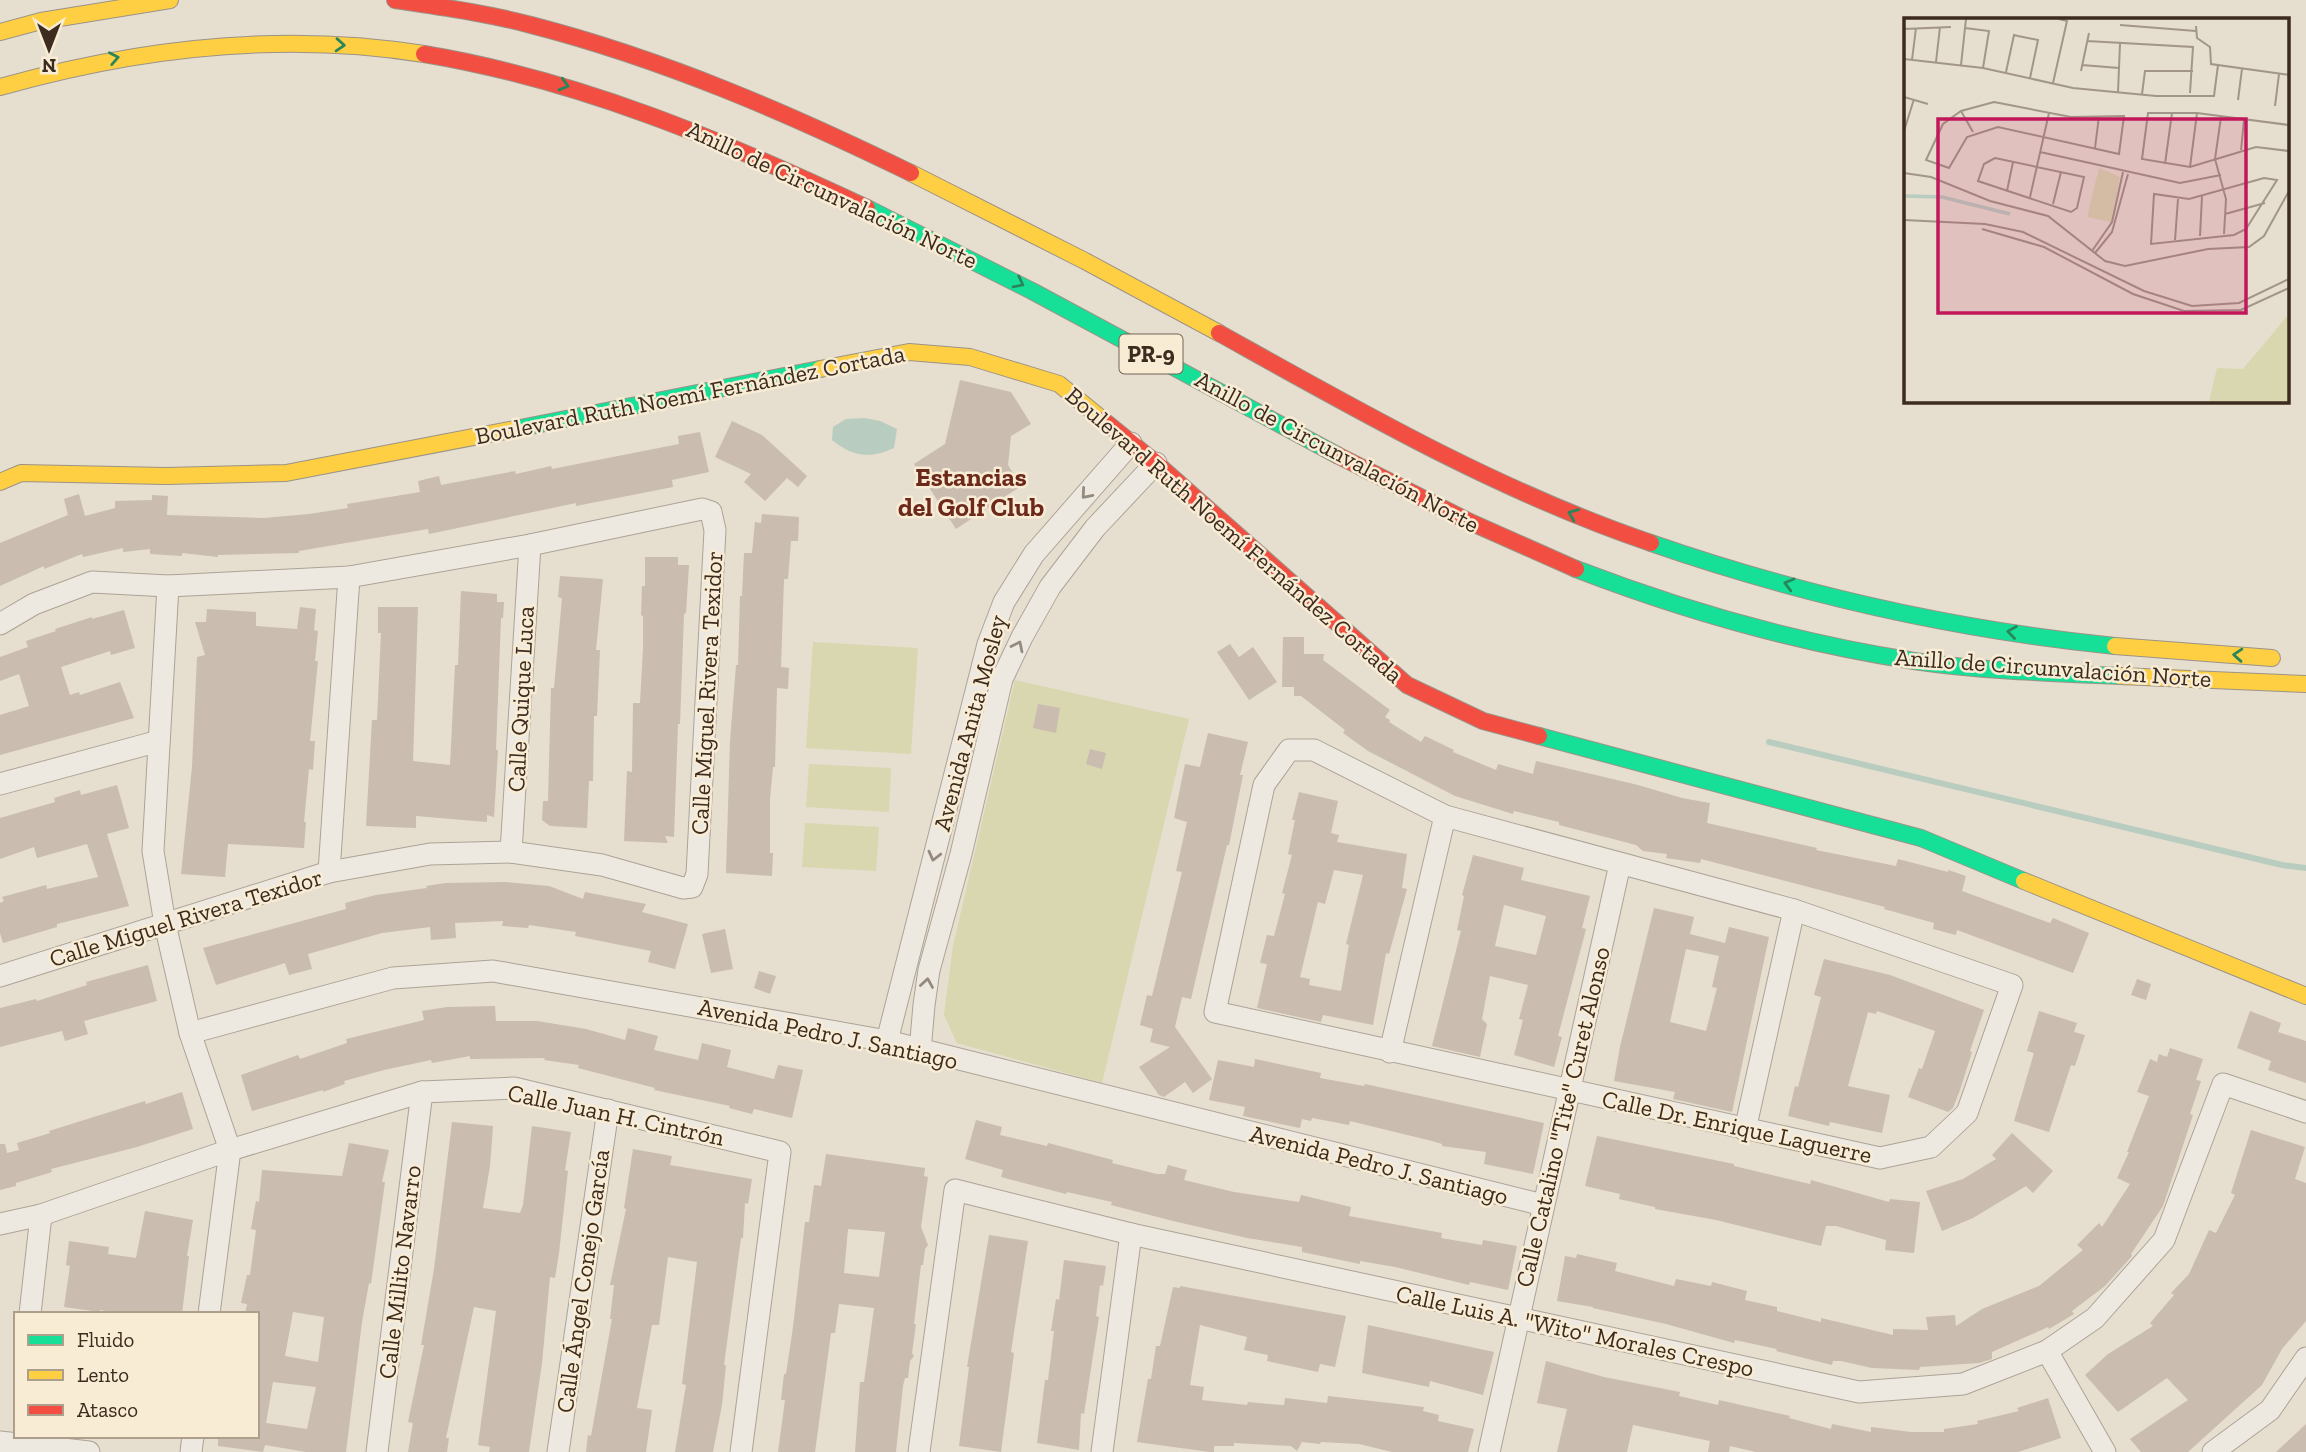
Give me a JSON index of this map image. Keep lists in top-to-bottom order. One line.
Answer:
{"streets":{"main road":["Anillo de Circunvalación Norte","PR-9","Boulevard Ruth Noemí Fernández Cortada"],"street":["Calle Miguel Rivera Texidor","Calle Quique Luca","Avenida Anita Mosley","Avenida Pedro J. Santiago","Calle Juan H. Cintrón","Calle Catalino \"Tite\" Curet Alonso","Calle Dr. Enrique Laguerre","Calle Millito Navarro","Calle Ángel Conejo García","Calle Luis A. \"Wito\" Morales Crespo"]},"crossings":[["Boulevard Ruth Noemí Fernández Cortada","Avenida Anita Mosley"],["Calle Miguel Rivera Texidor","Calle Quique Luca"],["Avenida Anita Mosley","Avenida Pedro J. Santiago"],["Avenida Pedro J. Santiago","Calle Catalino \"Tite\" Curet Alonso"],["Calle Juan H. Cintrón","Calle Millito Navarro"],["Calle Juan H. Cintrón","Calle Ángel Conejo García"],["Calle Catalino \"Tite\" Curet Alonso","Calle Dr. Enrique Laguerre"],["Calle Catalino \"Tite\" Curet Alonso","Calle Luis A. \"Wito\" Morales Crespo"]],"districts":["Estancias del Golf Club"],"legend":["Fluido","Lento","Atasco"],"north":"bottom"}
